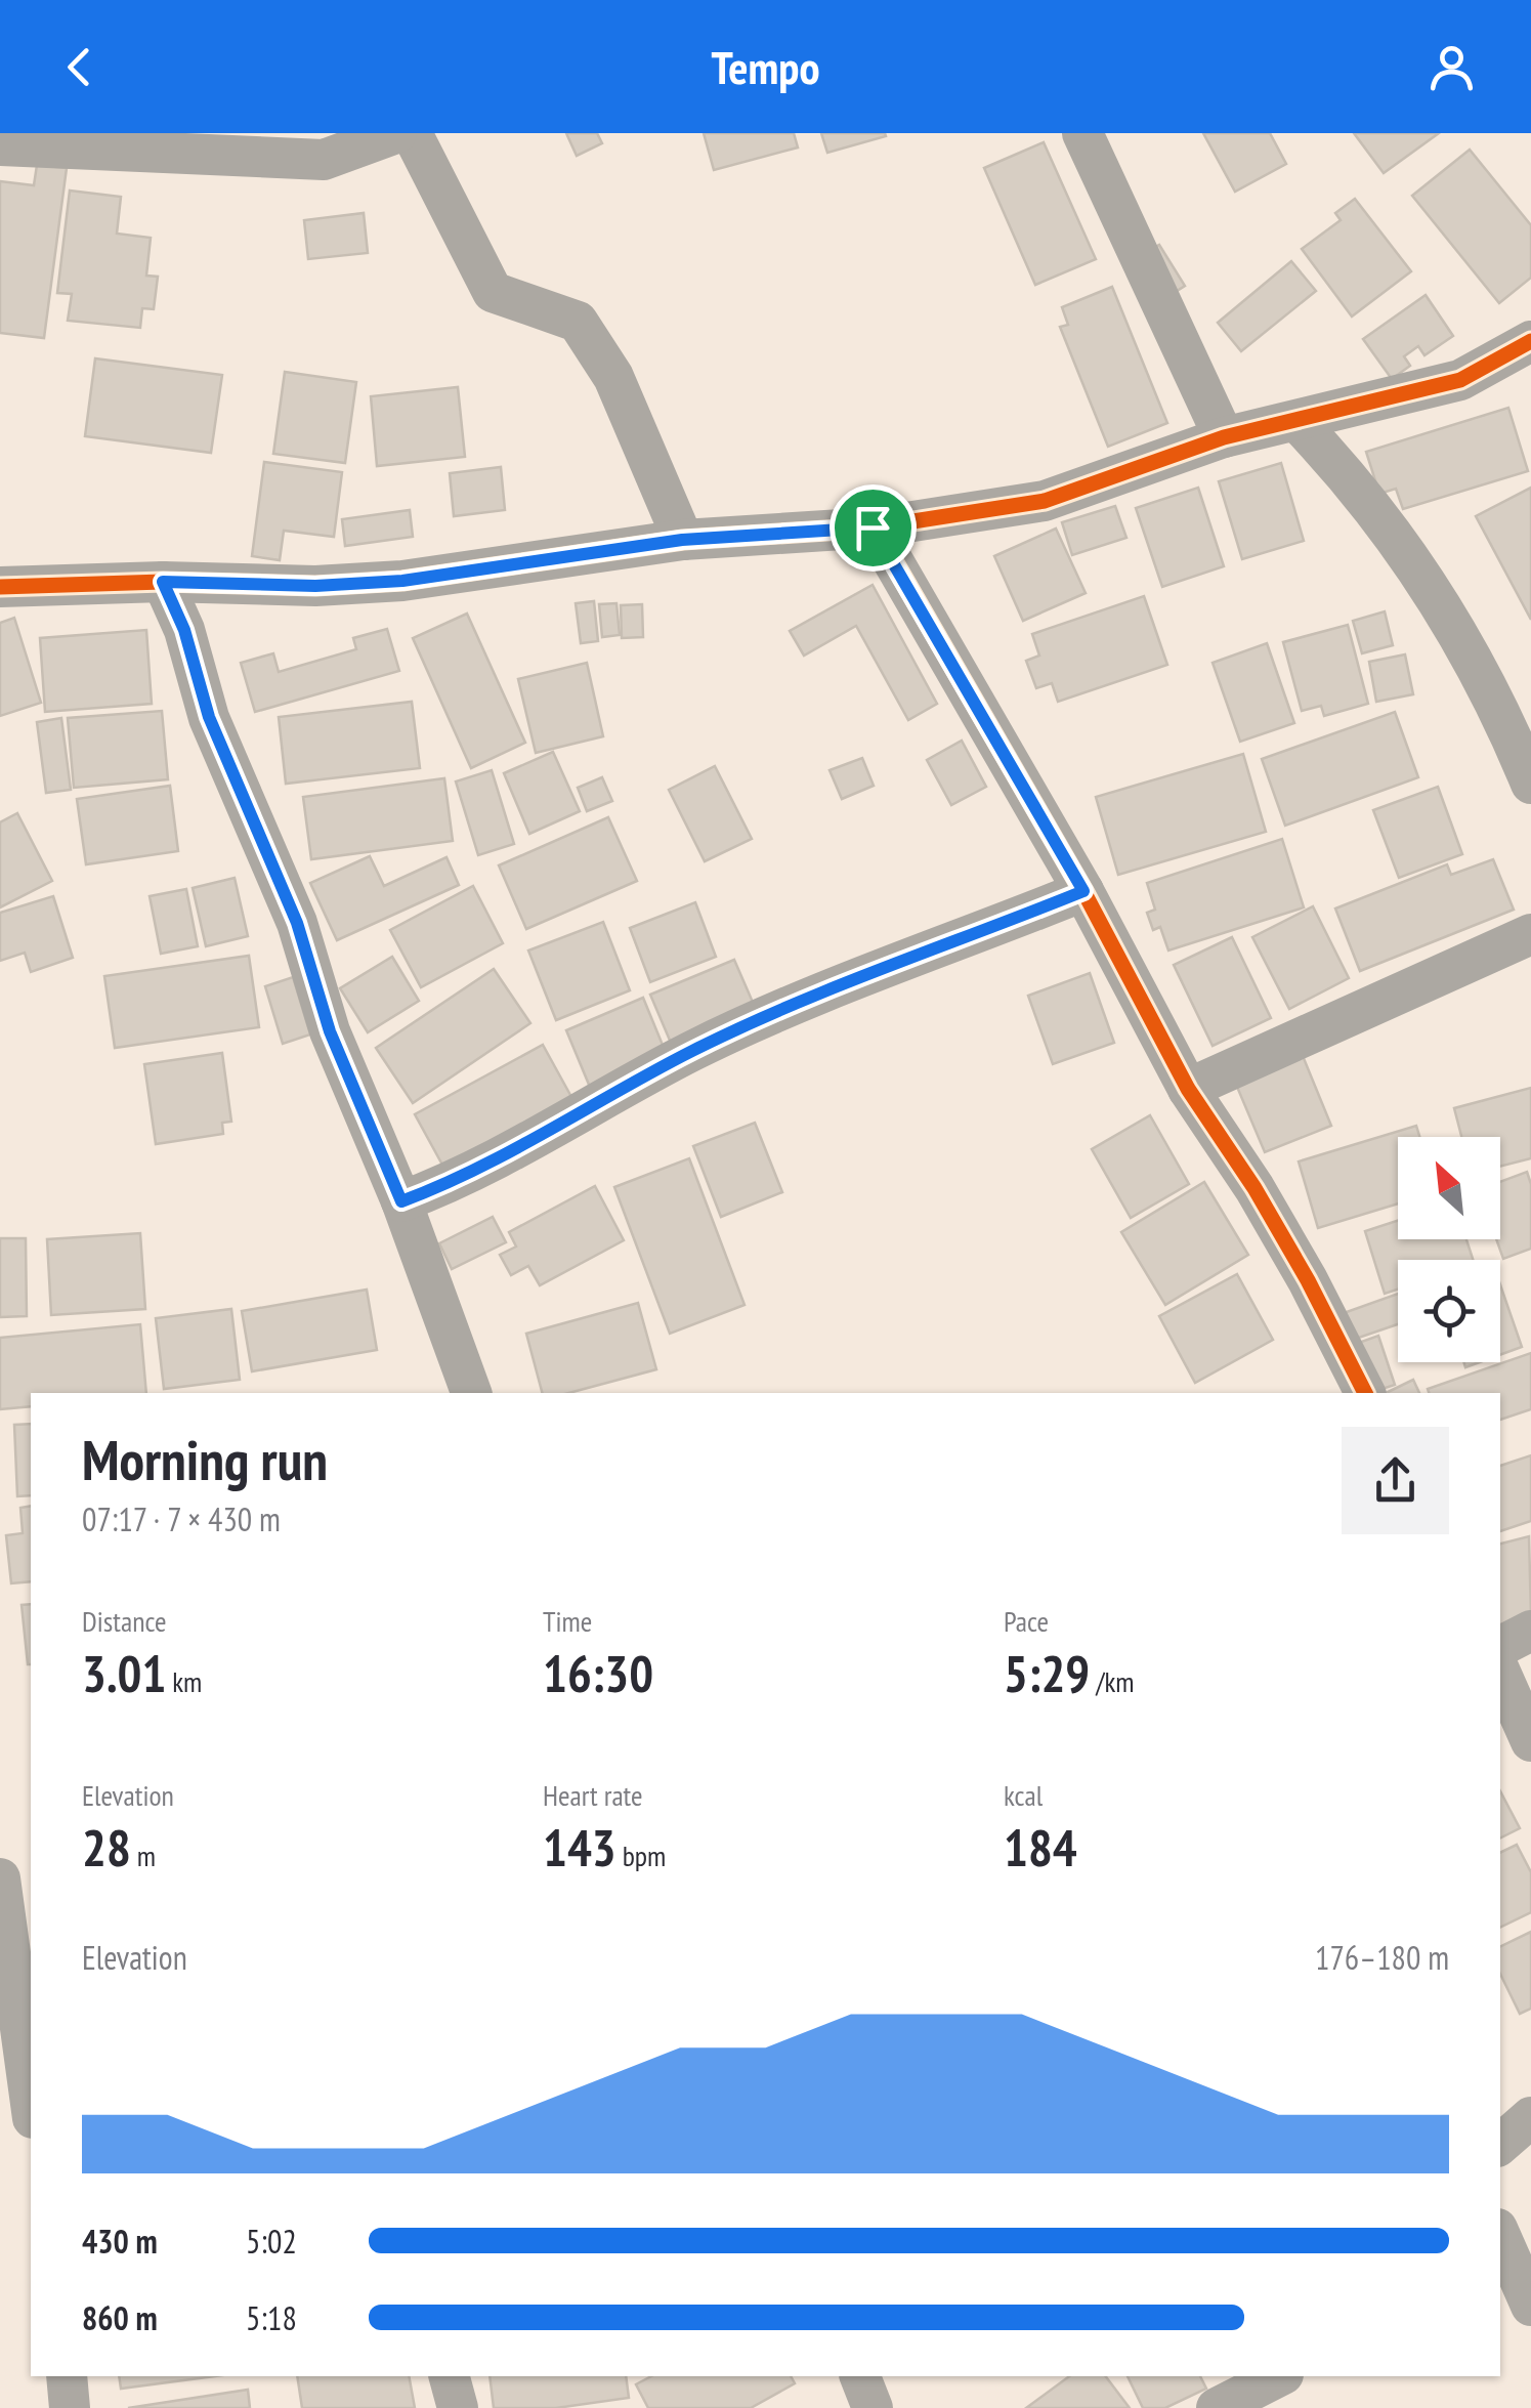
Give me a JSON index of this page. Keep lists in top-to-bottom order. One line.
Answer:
{"north":"top left","page":{"header":"Tempo","heading":["Morning run","07:17 · 7 × 430 m"],"stats":[["Distance","3.01 km"],["Time","16:30"],["Pace","5:29 /km"],["Elevation","28 m"],["Heart rate","143 bpm"],["kcal","184"]],"chart":["Elevation","176–180 m"],"list":[{"name":"430 m","note":"5:02"},{"name":"860 m","note":"5:18"}]}}
